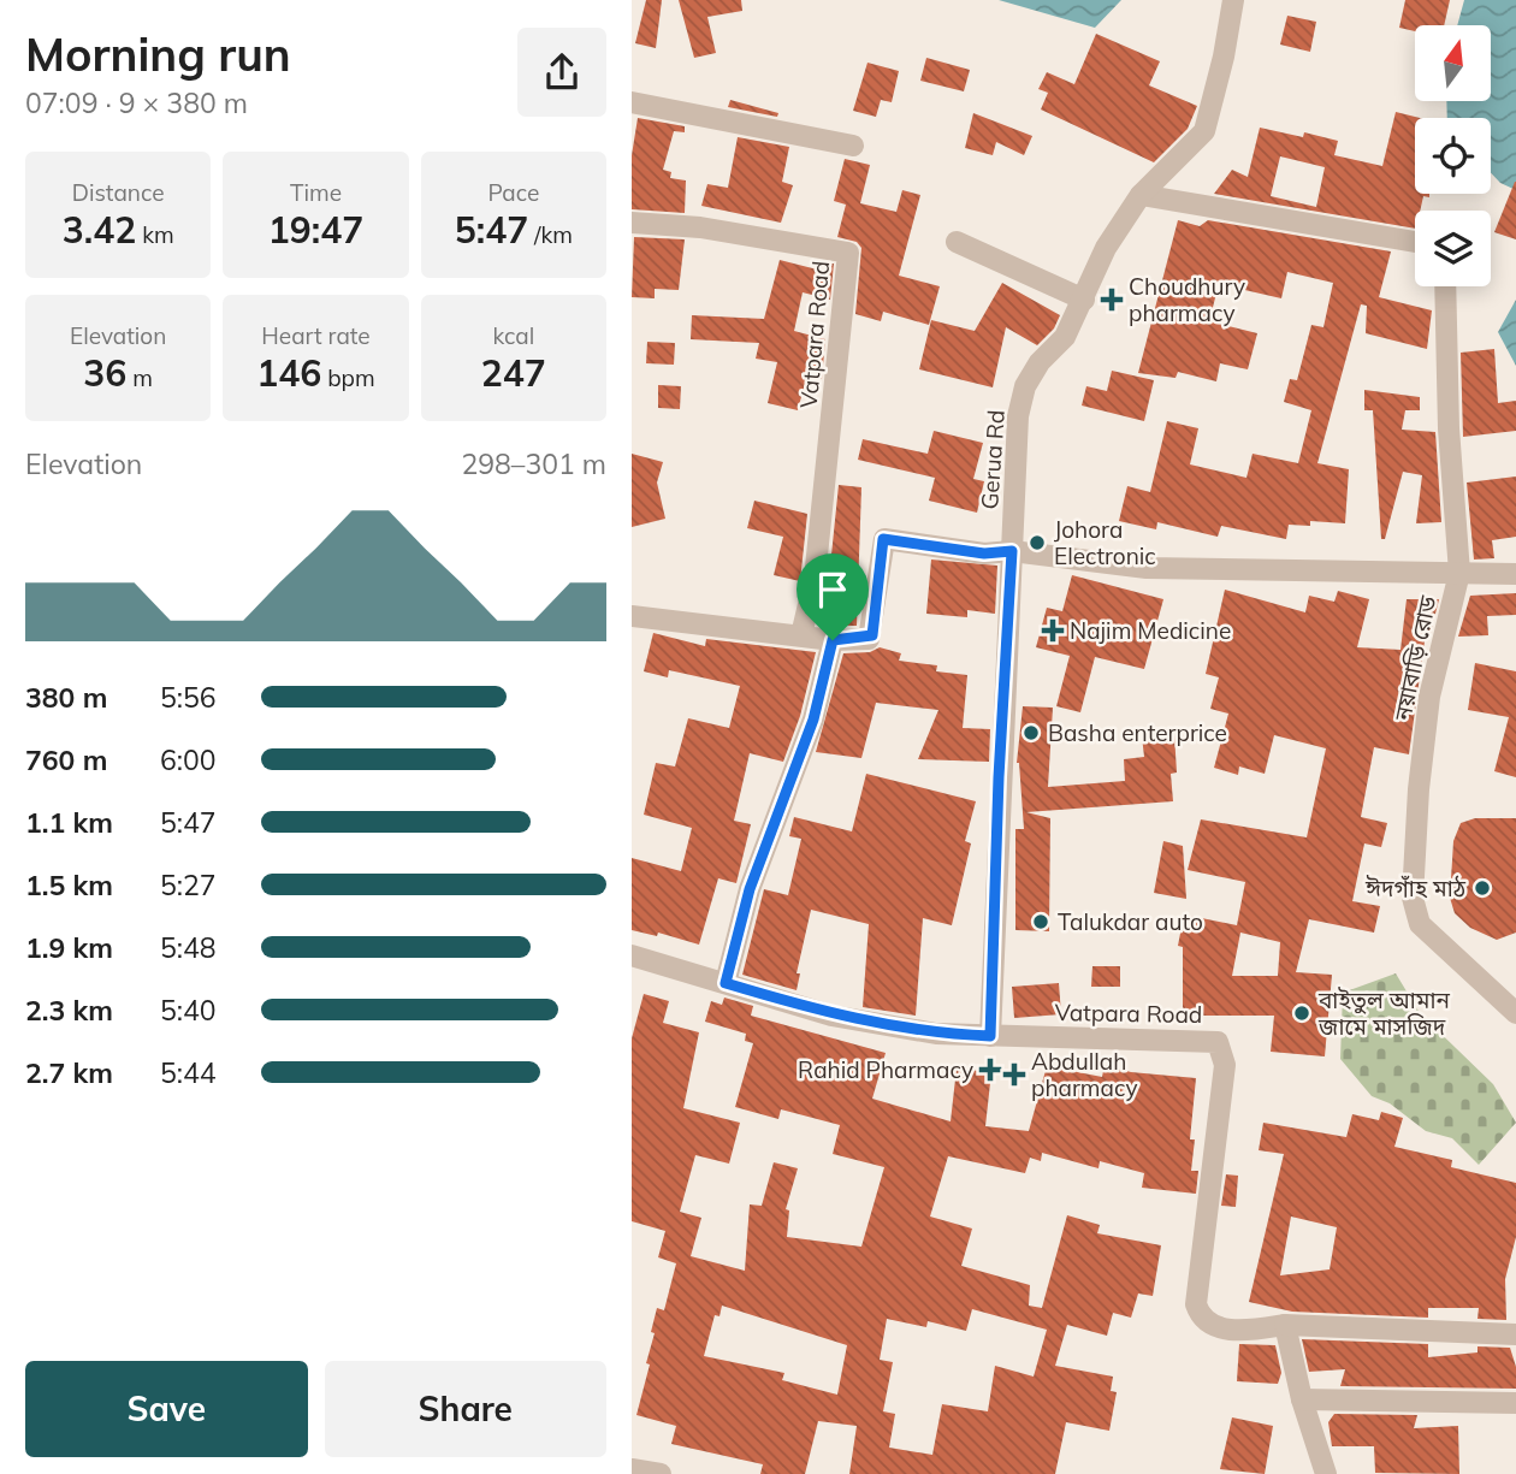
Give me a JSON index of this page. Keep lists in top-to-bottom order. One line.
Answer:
{"streets":{"street":["Vatpara Road","Gerua Rd","নয়াবাড়ি রোড"]},"crossings":[["Vatpara Road","Gerua Rd"]],"places":{"health":["Choudhury pharmacy","Najim Medicine","Rahid Pharmacy","Abdullah pharmacy"],"other":["Johora Electronic","Basha enterprice","ঈদগাঁহ মাঠ","Talukdar auto","বাইতুল আমান জামে মাসজিদ"]},"north":"top","page":{"heading":["Morning run","07:09 · 9 × 380 m"],"stats":[["Distance","3.42 km"],["Time","19:47"],["Pace","5:47 /km"],["Elevation","36 m"],["Heart rate","146 bpm"],["kcal","247"]],"chart":["Elevation","298–301 m"],"list":[{"name":"380 m","note":"5:56"},{"name":"760 m","note":"6:00"},{"name":"1.1 km","note":"5:47"},{"name":"1.5 km","note":"5:27"},{"name":"1.9 km","note":"5:48"},{"name":"2.3 km","note":"5:40"},{"name":"2.7 km","note":"5:44"}],"buttons":["Save","Share"]}}
